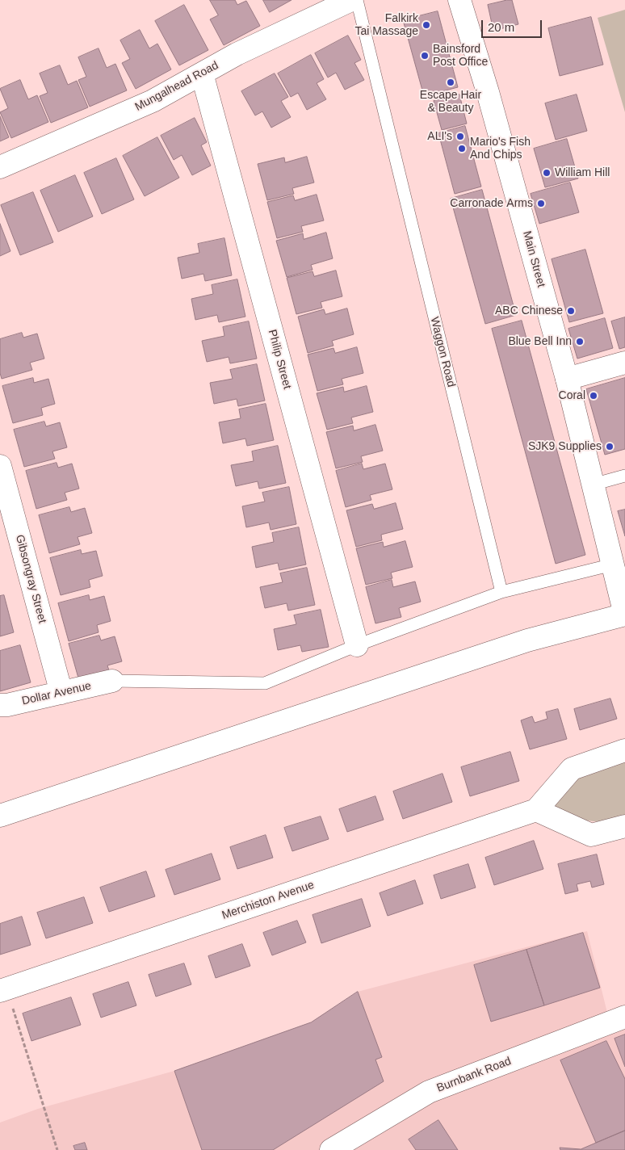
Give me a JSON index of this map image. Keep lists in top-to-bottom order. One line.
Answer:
{"streets":{"street":["Mungalhead Road","Main Street","Philip Street","Gibsongray Street","Dollar Avenue","Merchiston Avenue","Burnbank Road"],"lane":["Waggon Road"]},"crossings":[["Mungalhead Road","Philip Street"],["Gibsongray Street","Dollar Avenue"]],"places":["Falkirk Tai Massage","Bainsford Post Office","Escape Hair & Beauty","ALI's","Mario's Fish And Chips","William Hill","Carronade Arms","ABC Chinese","Blue Bell Inn","Coral","SJK9 Supplies"],"scale_bar":"20 m"}
